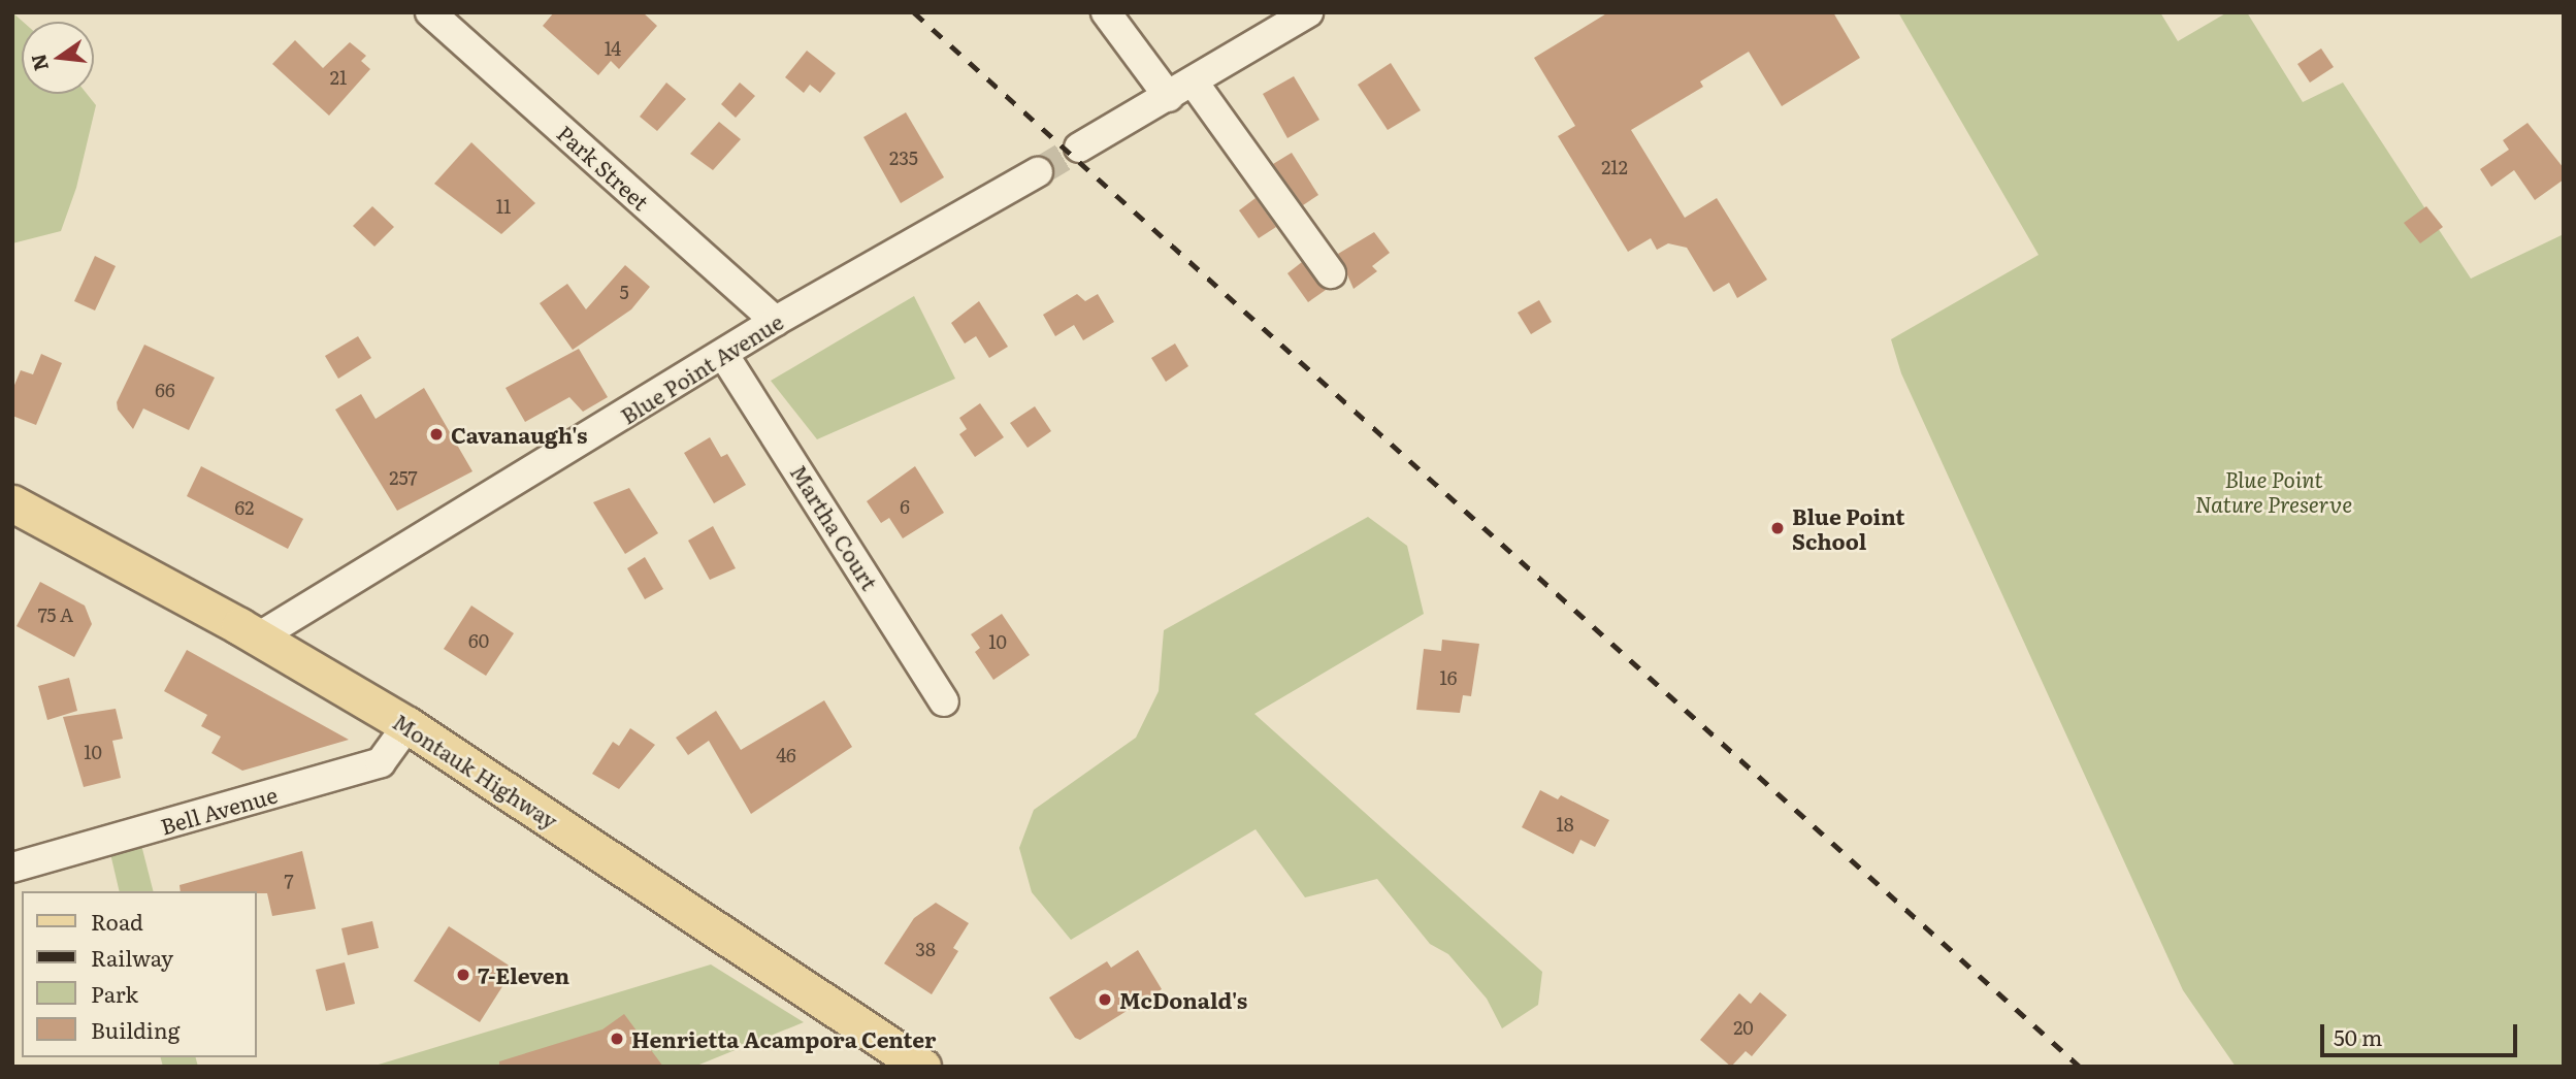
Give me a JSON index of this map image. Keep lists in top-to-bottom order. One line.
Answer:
{"streets":{"main road":["Montauk Highway"],"street":["Park Street","Blue Point Avenue","Martha Court","Bell Avenue"]},"crossings":[["Park Street","Blue Point Avenue"],["Blue Point Avenue","Martha Court"],["Blue Point Avenue","Montauk Highway"],["Montauk Highway","Bell Avenue"]],"parks":["Blue Point Nature Preserve"],"places":["Cavanaugh's","Blue Point School","7-Eleven","McDonald's","Henrietta Acampora Center"],"house_numbers":["14","21","235","212","11","5","66","257","6","62","75 A","60","10","16","10","46","18","7","38","20"],"legend":["Road","Railway","Park","Building"],"scale_bar":"50 m","north":"left"}
